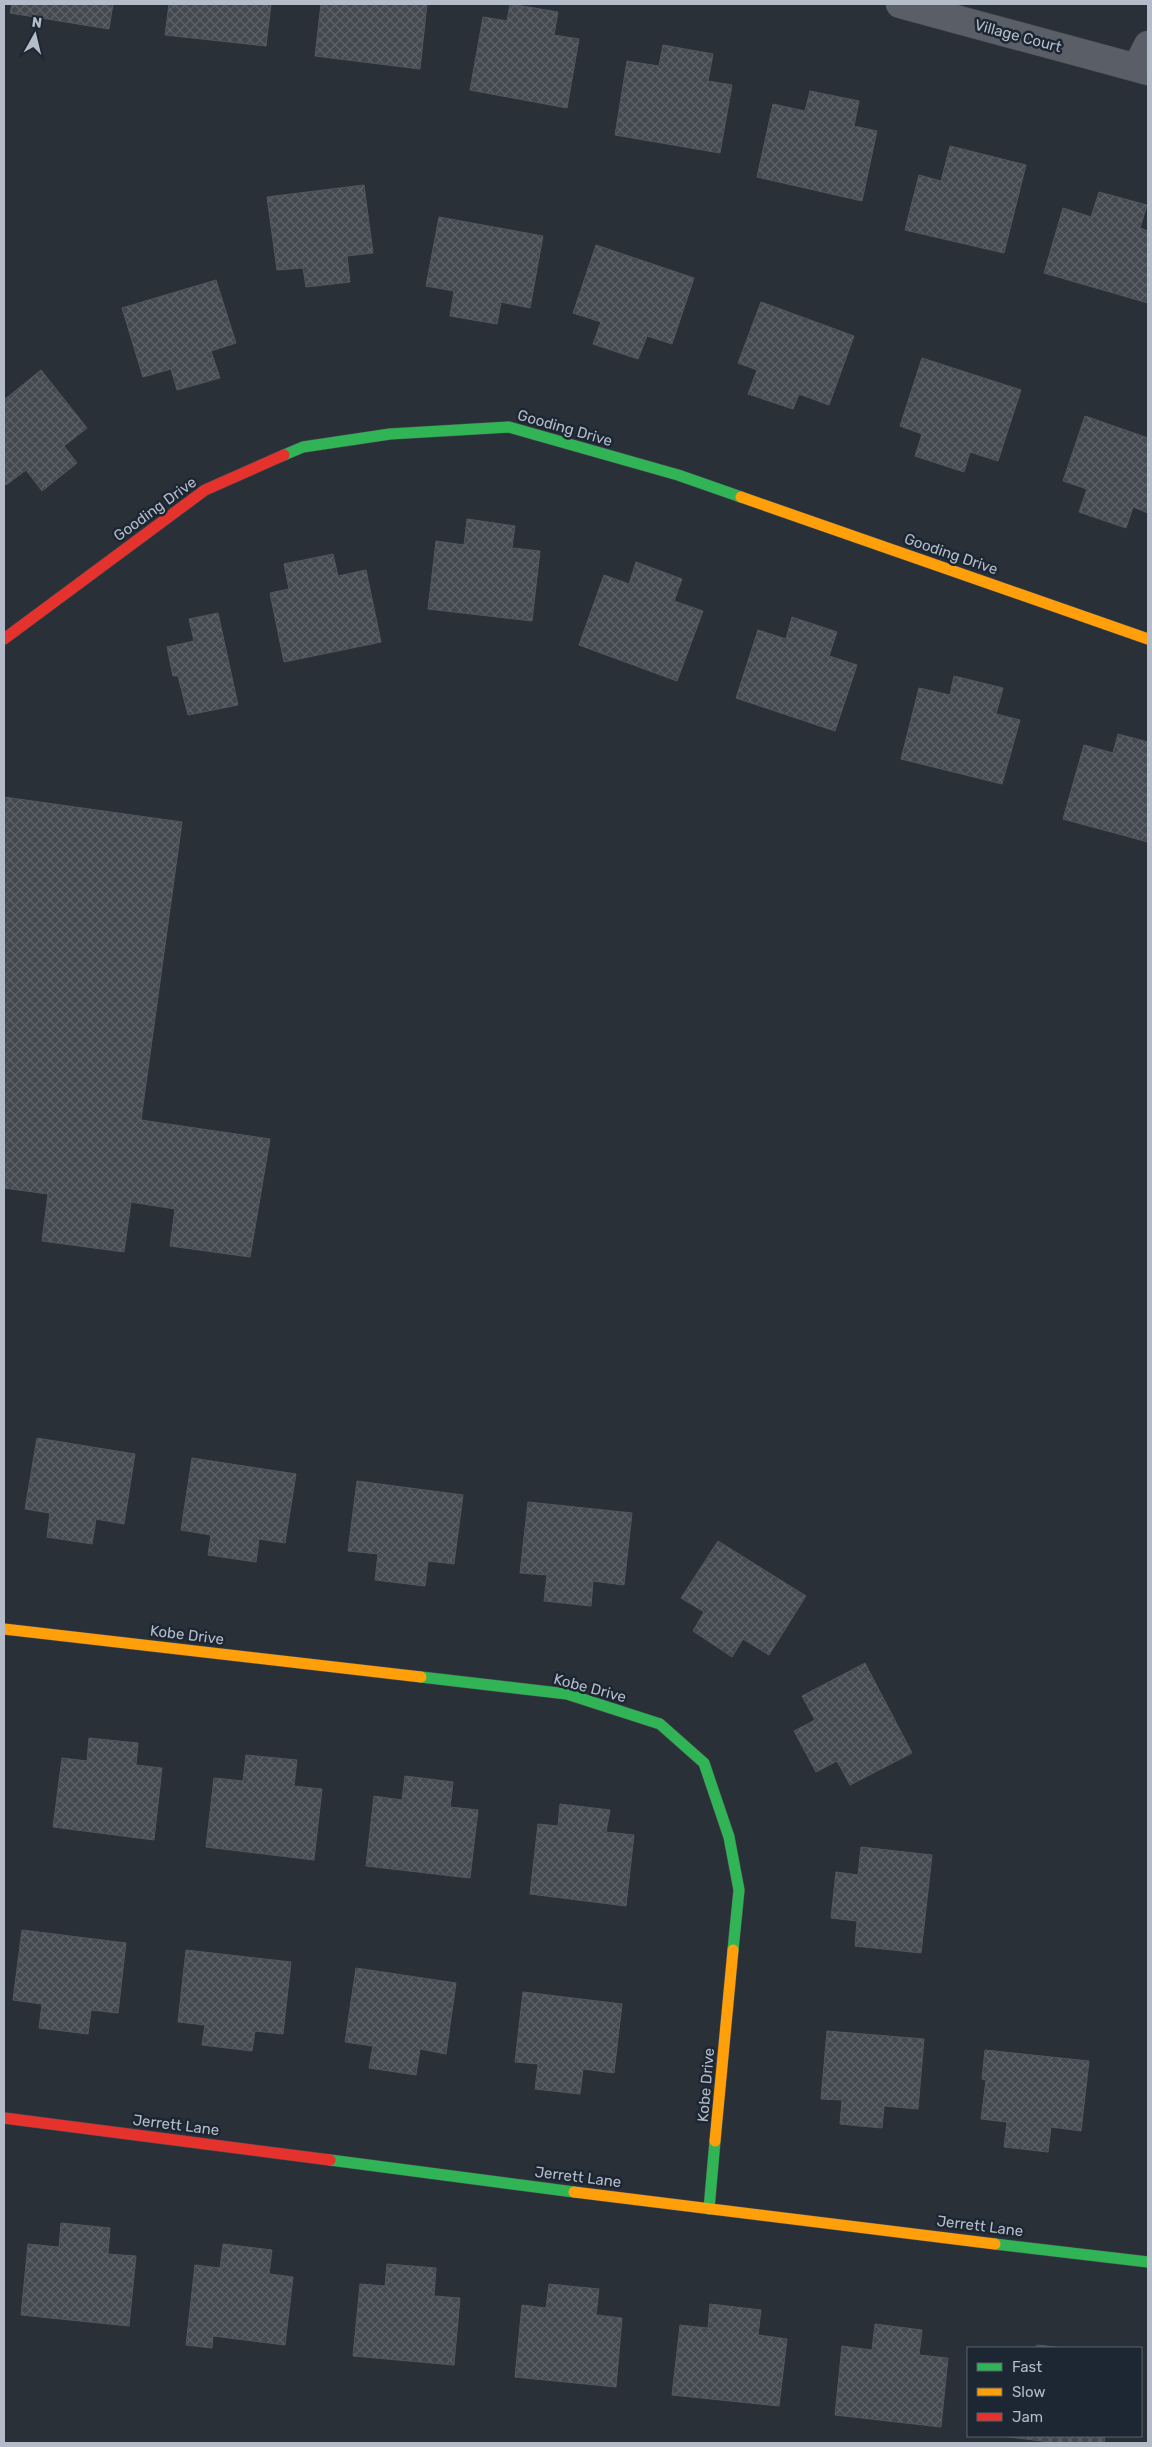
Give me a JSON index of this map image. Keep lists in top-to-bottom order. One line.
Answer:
{"streets":{"street":["Village Court","Gooding Drive","Kobe Drive","Jerrett Lane"]},"crossings":[["Kobe Drive","Jerrett Lane"]],"legend":["Fast","Slow","Jam"],"north":"top"}
